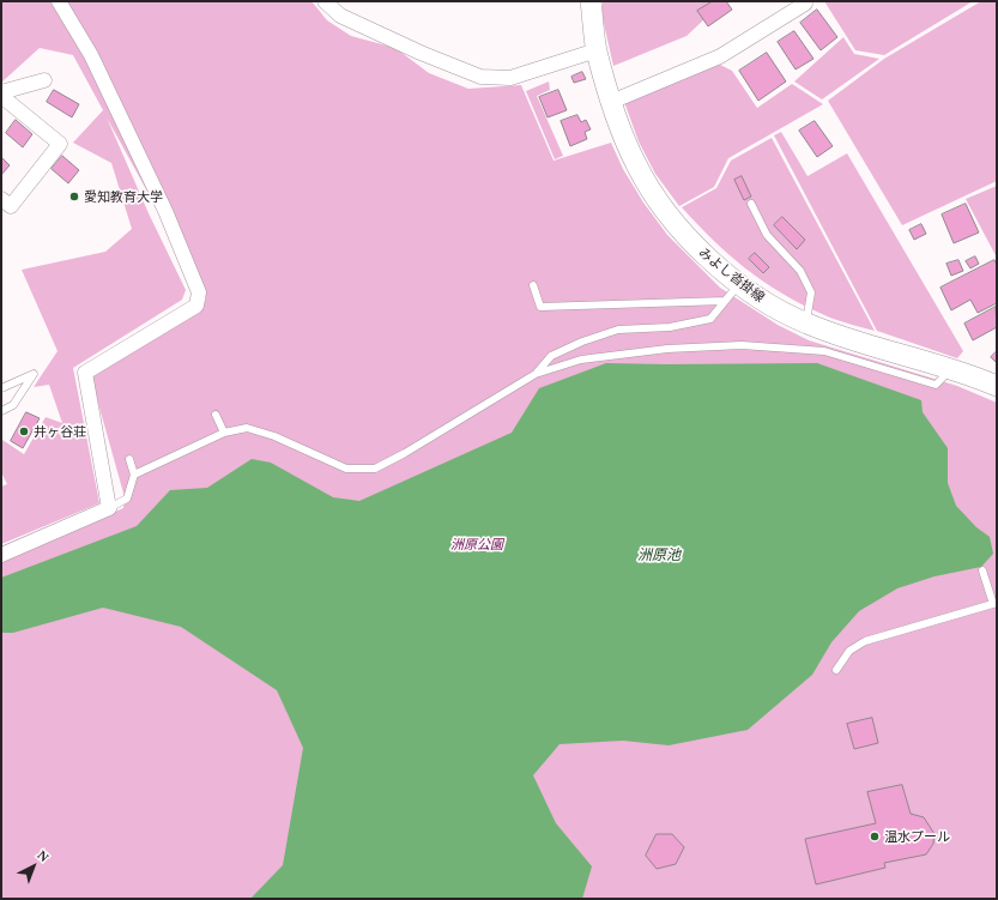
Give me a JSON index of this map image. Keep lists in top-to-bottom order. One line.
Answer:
{"streets":{"main road":["みよし沓掛線"]},"water":["洲原池"],"parks":["洲原公園"],"places":["愛知教育大学","井ヶ谷荘","温水プール"],"north":"top right"}
